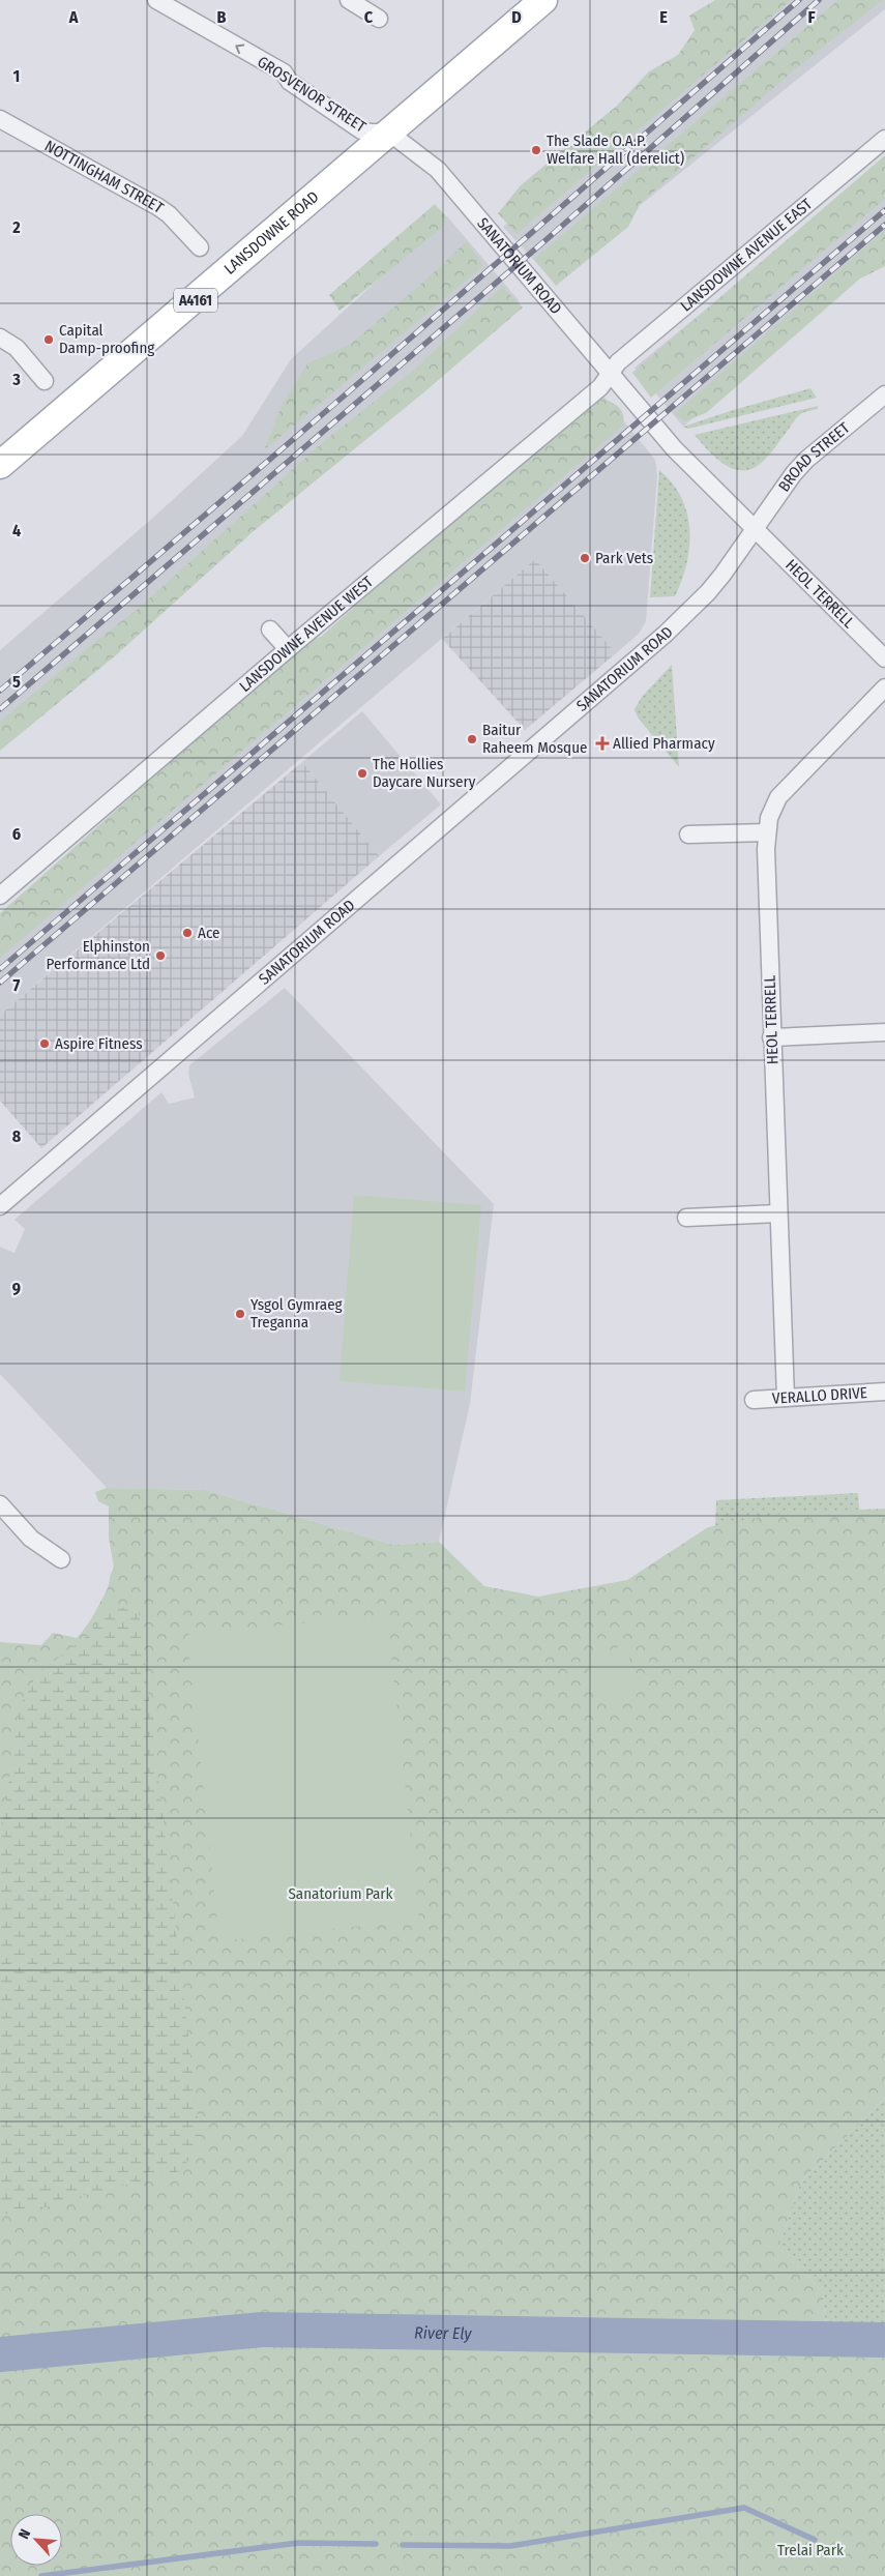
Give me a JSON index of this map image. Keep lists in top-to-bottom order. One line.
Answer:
{"streets":{"main road":["LANSDOWNE ROAD","A4161"],"street":["GROSVENOR STREET","NOTTINGHAM STREET","LANSDOWNE AVENUE EAST","SANATORIUM ROAD","BROAD STREET","HEOL TERRELL","LANSDOWNE AVENUE WEST","VERALLO DRIVE"]},"crossings":[["GROSVENOR STREET","LANSDOWNE ROAD"],["GROSVENOR STREET","SANATORIUM ROAD"],["LANSDOWNE ROAD","SANATORIUM ROAD"],["LANSDOWNE AVENUE EAST","SANATORIUM ROAD"],["LANSDOWNE AVENUE EAST","LANSDOWNE AVENUE WEST"],["SANATORIUM ROAD","BROAD STREET"],["SANATORIUM ROAD","HEOL TERRELL"],["SANATORIUM ROAD","LANSDOWNE AVENUE WEST"],["BROAD STREET","HEOL TERRELL"],["HEOL TERRELL","VERALLO DRIVE"]],"one_way":["GROSVENOR STREET"],"water":["River Ely"],"parks":["Sanatorium Park","Trelai Park"],"places":{"other":["The Slade O.A.P. Welfare Hall (derelict)","Capital Damp-proofing","Park Vets","Baitur Raheem Mosque","The Hollies Daycare Nursery","Ace","Elphinston Performance Ltd","Aspire Fitness","Ysgol Gymraeg Treganna"],"health":["Allied Pharmacy"]},"north":"top left","grid":{"columns":["A","B","C","D","E","F"],"rows":["1","2","3","4","5","6","7","8","9"]}}
